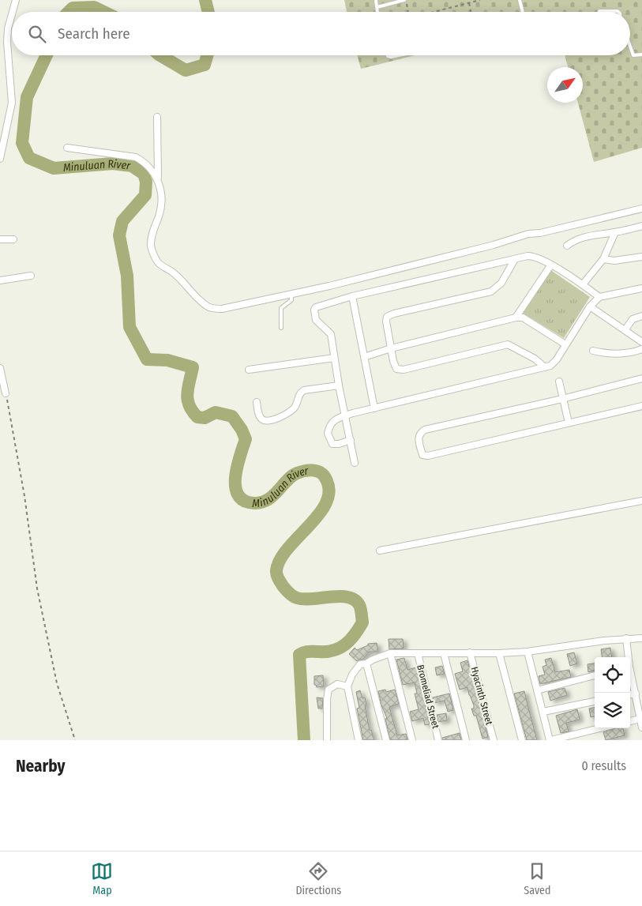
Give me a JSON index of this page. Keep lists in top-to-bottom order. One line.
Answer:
{"streets":{"street":["Hyacinth Street","Bromeliad Street"]},"water":["Minuluan River"],"north":"top right","page":{"search":"Search here","heading":["Nearby","0 results"],"nav":["Map","Directions","Saved"]}}
